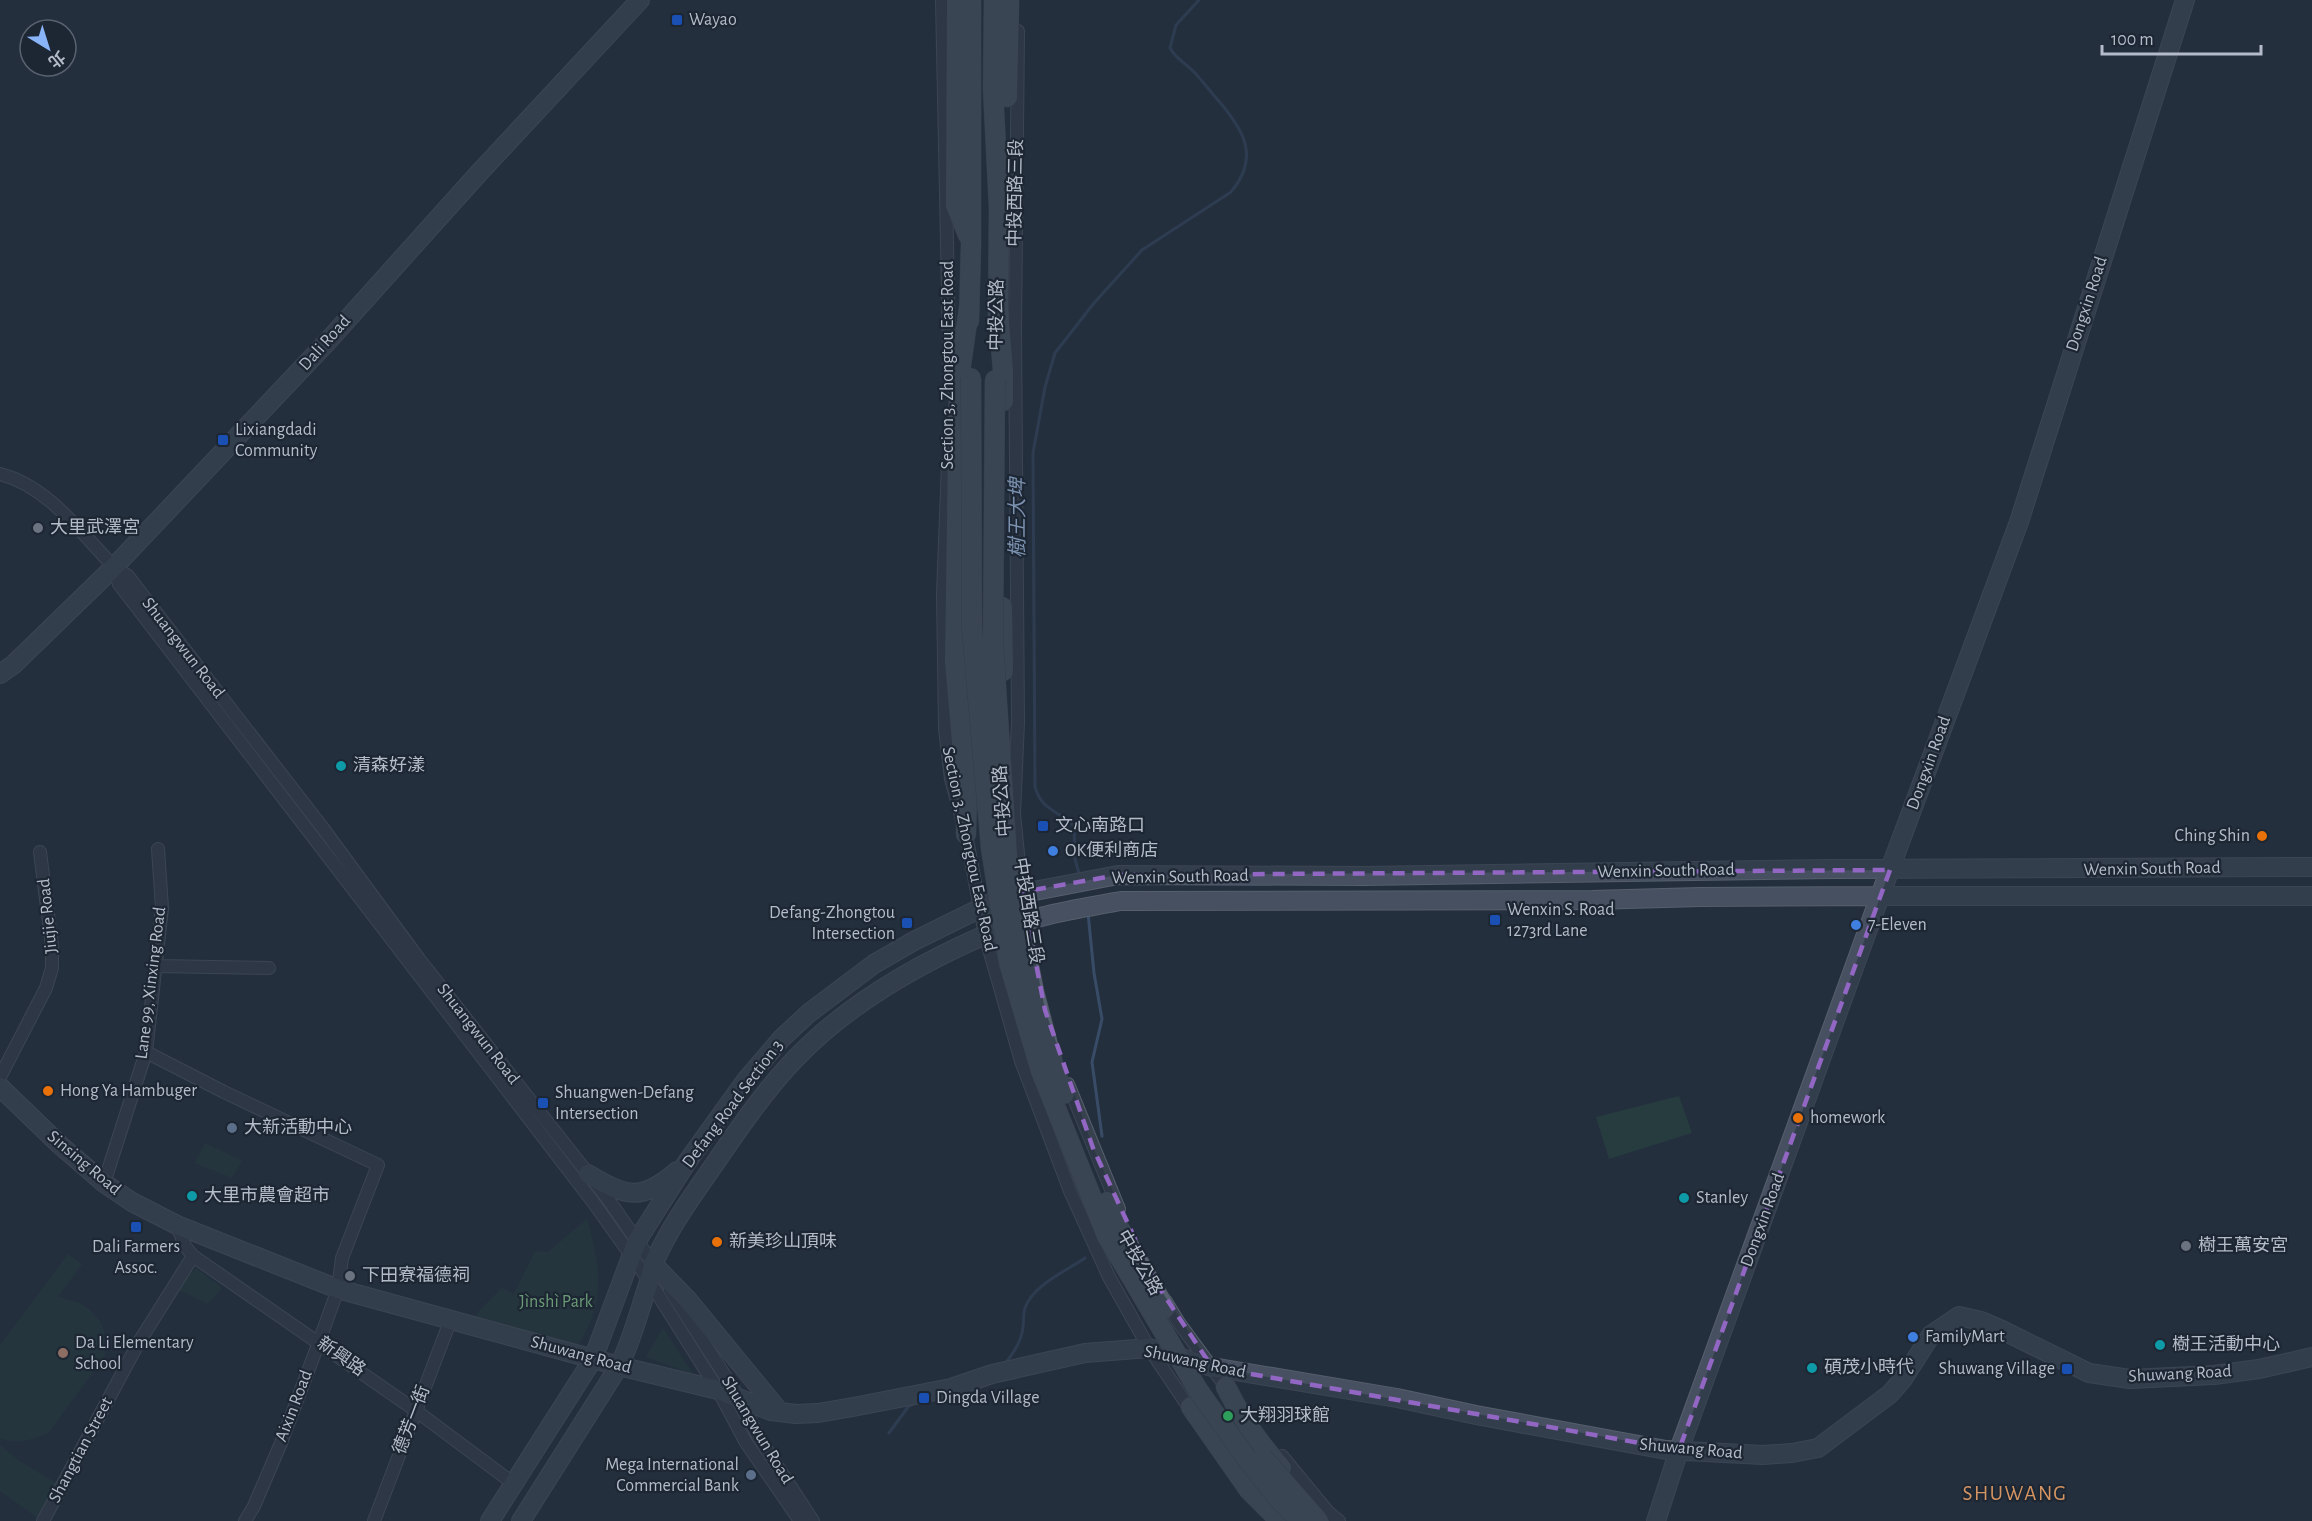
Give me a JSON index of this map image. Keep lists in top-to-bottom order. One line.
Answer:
{"streets":{"main road":["中投公路"],"street":["中投西路三段","Dongxin Road","Dali Road","Section 3, Zhongtou East Road","Shuangwun Road","Wenxin South Road","Jiujie Road","Lane 99, Xinxing Road","Defang Road Section 3","Sinsing Road","Shuwang Road","新興路","Aixin Road","德芳一街","Shangtian Street"]},"crossings":[["中投西路三段","Wenxin South Road"],["中投西路三段","Defang Road Section 3"],["中投西路三段","Shuwang Road"],["Dongxin Road","Wenxin South Road"],["Dongxin Road","Shuwang Road"],["Dali Road","Shuangwun Road"],["Section 3, Zhongtou East Road","Defang Road Section 3"],["Section 3, Zhongtou East Road","Shuwang Road"],["Shuangwun Road","Defang Road Section 3"],["Shuangwun Road","Shuwang Road"],["Wenxin South Road","Defang Road Section 3"],["Lane 99, Xinxing Road","Sinsing Road"],["Lane 99, Xinxing Road","Aixin Road"],["Defang Road Section 3","Shuwang Road"],["Defang Road Section 3","新興路"],["Sinsing Road","Shuwang Road"],["Sinsing Road","新興路"],["Shuwang Road","新興路"],["Shuwang Road","Aixin Road"],["Shuwang Road","德芳一街"],["新興路","Aixin Road"],["新興路","德芳一街"],["新興路","Shangtian Street"]],"districts":["SHUWANG"],"water":["樹王大埤"],"parks":["Jìnshì Park"],"places":{"transit":["Wayao","Lixiangdadi Community","文心南路口","Wenxin S. Road 1273rd Lane","Defang-Zhongtou Intersection","Shuangwen-Defang Intersection","Dali Farmers Assoc.","Shuwang Village","Dingda Village"],"other":["大里武澤宮","清森好漾","Ching Shin","OK便利商店","7-Eleven","Hong Ya Hambuger","homework","大新活動中心","大里市農會超市","Stanley","新美珍山頂味","樹王萬安宮","下田寮福德祠","FamilyMart","樹王活動中心","Da Li Elementary School","碩茂小時代","大翔羽球館","Mega International Commercial Bank"]},"scale_bar":"100 m","north":"bottom right"}
